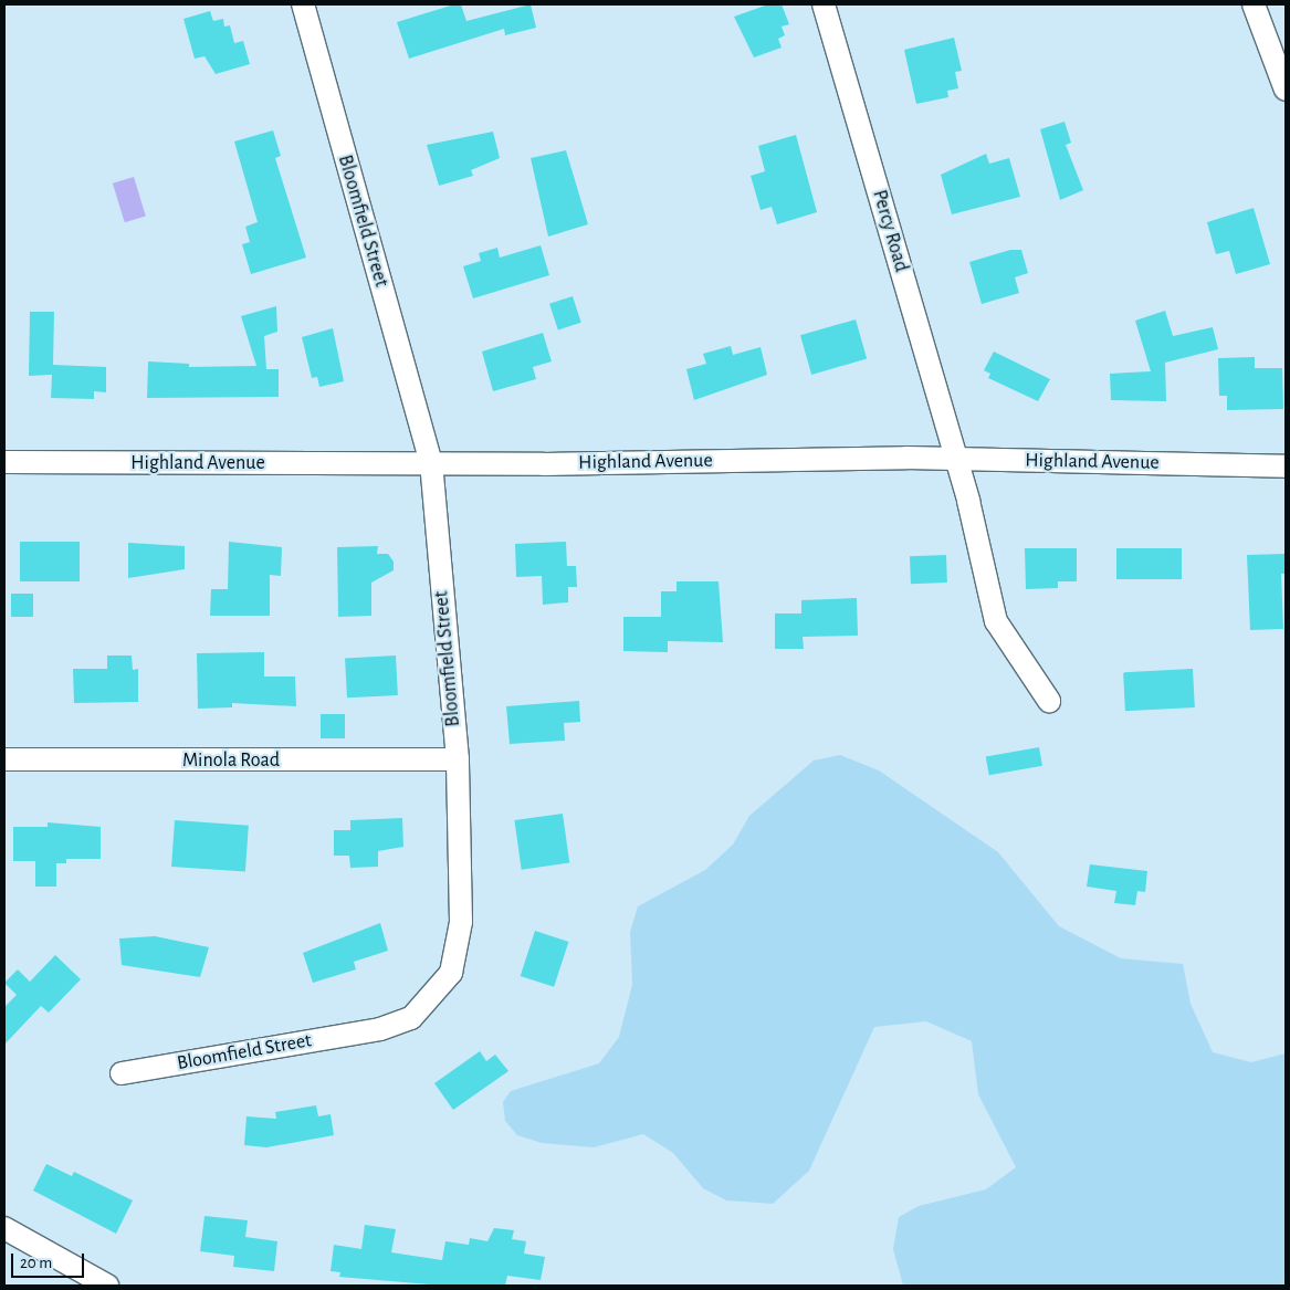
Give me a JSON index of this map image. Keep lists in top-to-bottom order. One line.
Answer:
{"streets":{"street":["Bloomfield Street","Percy Road","Highland Avenue","Minola Road"]},"crossings":[["Bloomfield Street","Highland Avenue"],["Bloomfield Street","Minola Road"],["Percy Road","Highland Avenue"]],"scale_bar":"20 m"}
